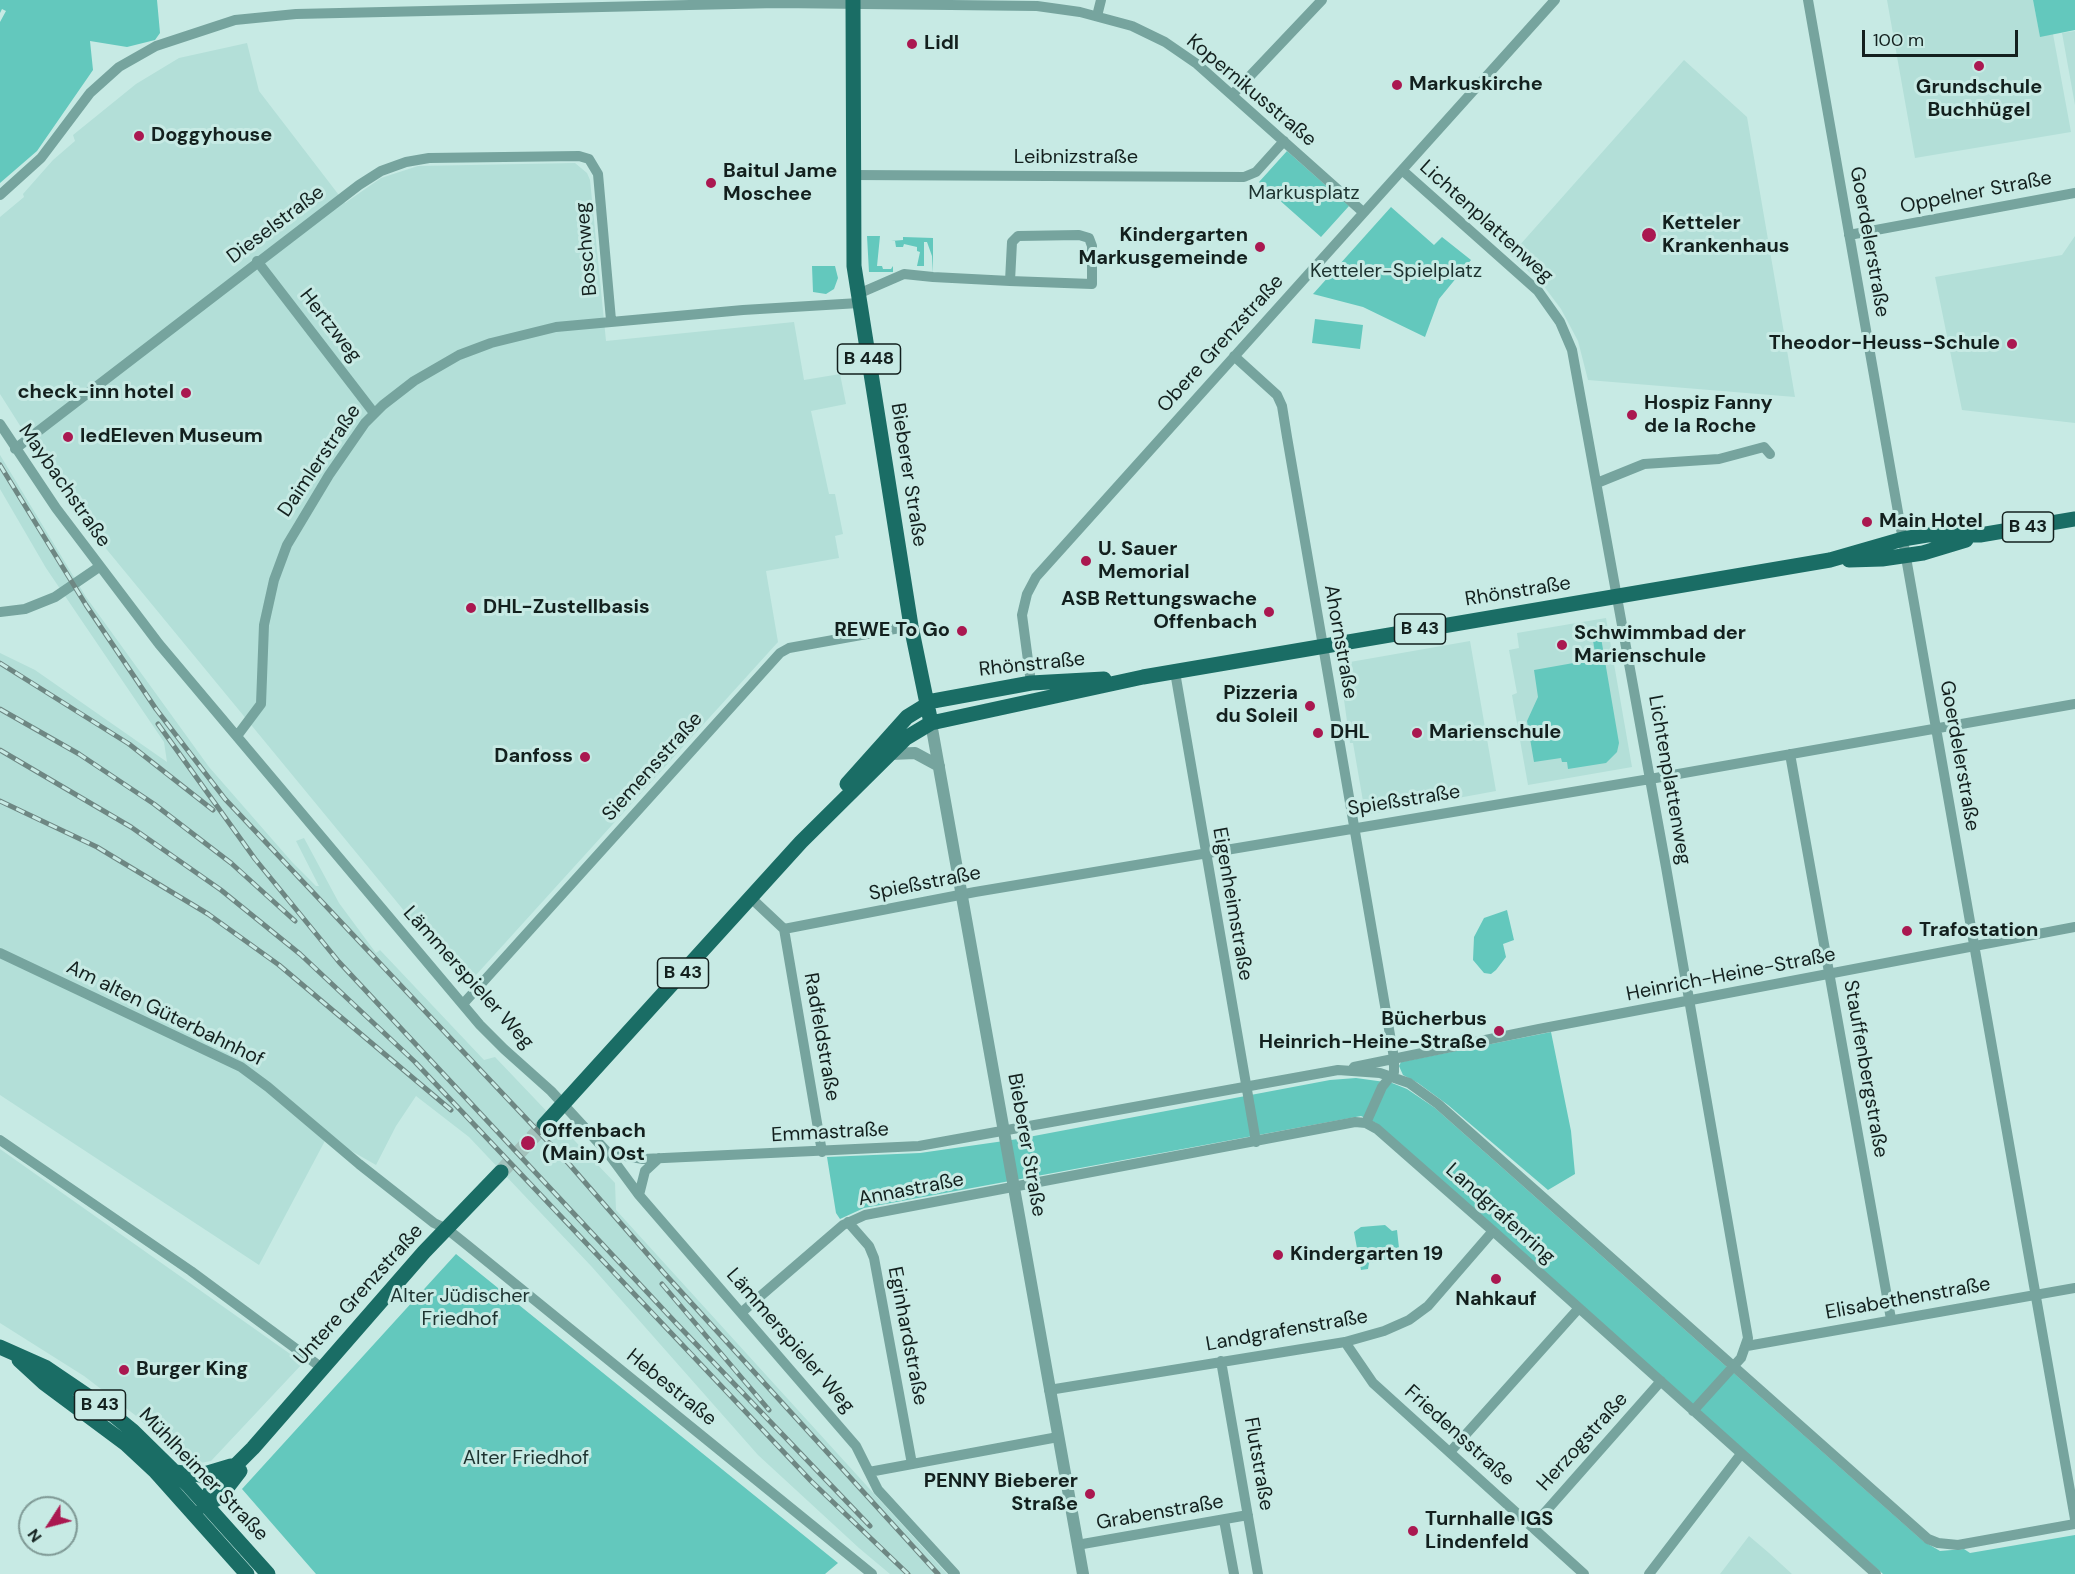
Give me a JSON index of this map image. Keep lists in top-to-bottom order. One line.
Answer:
{"streets":{"main road":["B 448","Bieberer Straße","B 43","Rhönstraße","Untere Grenzstraße","Mühlheimer Straße"],"street":["Kopernikusstraße","Leibnizstraße","Oppelner Straße","Lichtenplattenweg","Dieselstraße","Goerdelerstraße","Boschweg","Hertzweg","Obere Grenzstraße","Daimlerstraße","Maybachstraße","Ahornstraße","Siemensstraße","Spießstraße","Eigenheimstraße","Heinrich-Heine-Straße","Lämmerspieler Weg","Am alten Güterbahnhof","Radfeldstraße","Stauffenbergstraße","Emmastraße","Annastraße","Landgrafenring","Elisabethenstraße","Landgrafenstraße","Eginhardstraße","Hebestraße","Friedensstraße","Herzogstraße","Flutstraße","Grabenstraße"]},"crossings":[["Kopernikusstraße","Leibnizstraße"],["Kopernikusstraße","Obere Grenzstraße"],["Kopernikusstraße","Bieberer Straße"],["Leibnizstraße","Bieberer Straße"],["Oppelner Straße","Goerdelerstraße"],["Lichtenplattenweg","Obere Grenzstraße"],["Lichtenplattenweg","Rhönstraße"],["Lichtenplattenweg","Spießstraße"],["Lichtenplattenweg","Heinrich-Heine-Straße"],["Lichtenplattenweg","Elisabethenstraße"],["Dieselstraße","Boschweg"],["Dieselstraße","Hertzweg"],["Dieselstraße","Maybachstraße"],["Goerdelerstraße","Rhönstraße"],["Goerdelerstraße","Spießstraße"],["Goerdelerstraße","Heinrich-Heine-Straße"],["Goerdelerstraße","Elisabethenstraße"],["Boschweg","Daimlerstraße"],["Hertzweg","Daimlerstraße"],["Obere Grenzstraße","Rhönstraße"],["Obere Grenzstraße","Ahornstraße"],["B 448","Bieberer Straße"],["B 448","B 43"],["B 448","Rhönstraße"],["Daimlerstraße","Bieberer Straße"],["Daimlerstraße","Lämmerspieler Weg"],["Bieberer Straße","B 43"],["Bieberer Straße","Rhönstraße"],["Bieberer Straße","Siemensstraße"],["Bieberer Straße","Spießstraße"],["Bieberer Straße","Emmastraße"],["Bieberer Straße","Annastraße"],["Bieberer Straße","Landgrafenring"],["Bieberer Straße","Landgrafenstraße"],["Bieberer Straße","Grabenstraße"],["Maybachstraße","Lämmerspieler Weg"],["B 43","Rhönstraße"],["B 43","Lämmerspieler Weg"],["Rhönstraße","Ahornstraße"],["Rhönstraße","Eigenheimstraße"],["Ahornstraße","Spießstraße"],["Ahornstraße","Heinrich-Heine-Straße"],["Ahornstraße","Landgrafenring"],["Siemensstraße","Lämmerspieler Weg"],["Spießstraße","Eigenheimstraße"],["Spießstraße","Radfeldstraße"],["Spießstraße","Stauffenbergstraße"],["Eigenheimstraße","Landgrafenring"],["Heinrich-Heine-Straße","Stauffenbergstraße"],["Heinrich-Heine-Straße","Landgrafenring"],["Lämmerspieler Weg","Emmastraße"],["Lämmerspieler Weg","Annastraße"],["Am alten Güterbahnhof","Untere Grenzstraße"],["Am alten Güterbahnhof","Hebestraße"],["Radfeldstraße","Emmastraße"],["Stauffenbergstraße","Elisabethenstraße"],["Emmastraße","Landgrafenring"],["Annastraße","Eginhardstraße"],["Landgrafenring","Landgrafenstraße"],["Landgrafenring","Herzogstraße"],["Untere Grenzstraße","Hebestraße"],["Untere Grenzstraße","Mühlheimer Straße"],["Landgrafenstraße","Friedensstraße"],["Landgrafenstraße","Flutstraße"],["Friedensstraße","Herzogstraße"],["Flutstraße","Grabenstraße"]],"parks":["Markusplatz","Ketteler-Spielplatz","Alter Jüdischer Friedhof","Alter Friedhof"],"places":["Lidl","Grundschule Buchhügel","Markuskirche","Doggyhouse","Baitul Jame Moschee","Ketteler Krankenhaus","Kindergarten Markusgemeinde","Theodor-Heuss-Schule","check-inn hotel","Hospiz Fanny de la Roche","ledEleven Museum","Main Hotel","U. Sauer Memorial","DHL-Zustellbasis","ASB Rettungswache Offenbach","REWE To Go","Schwimmbad der Marienschule","Pizzeria du Soleil","DHL","Marienschule","Danfoss","Trafostation","Bücherbus Heinrich-Heine-Straße","Offenbach (Main) Ost","Kindergarten 19","Nahkauf","Burger King","PENNY Bieberer Straße","Turnhalle IGS Lindenfeld"],"scale_bar":"100 m","north":"bottom left"}
